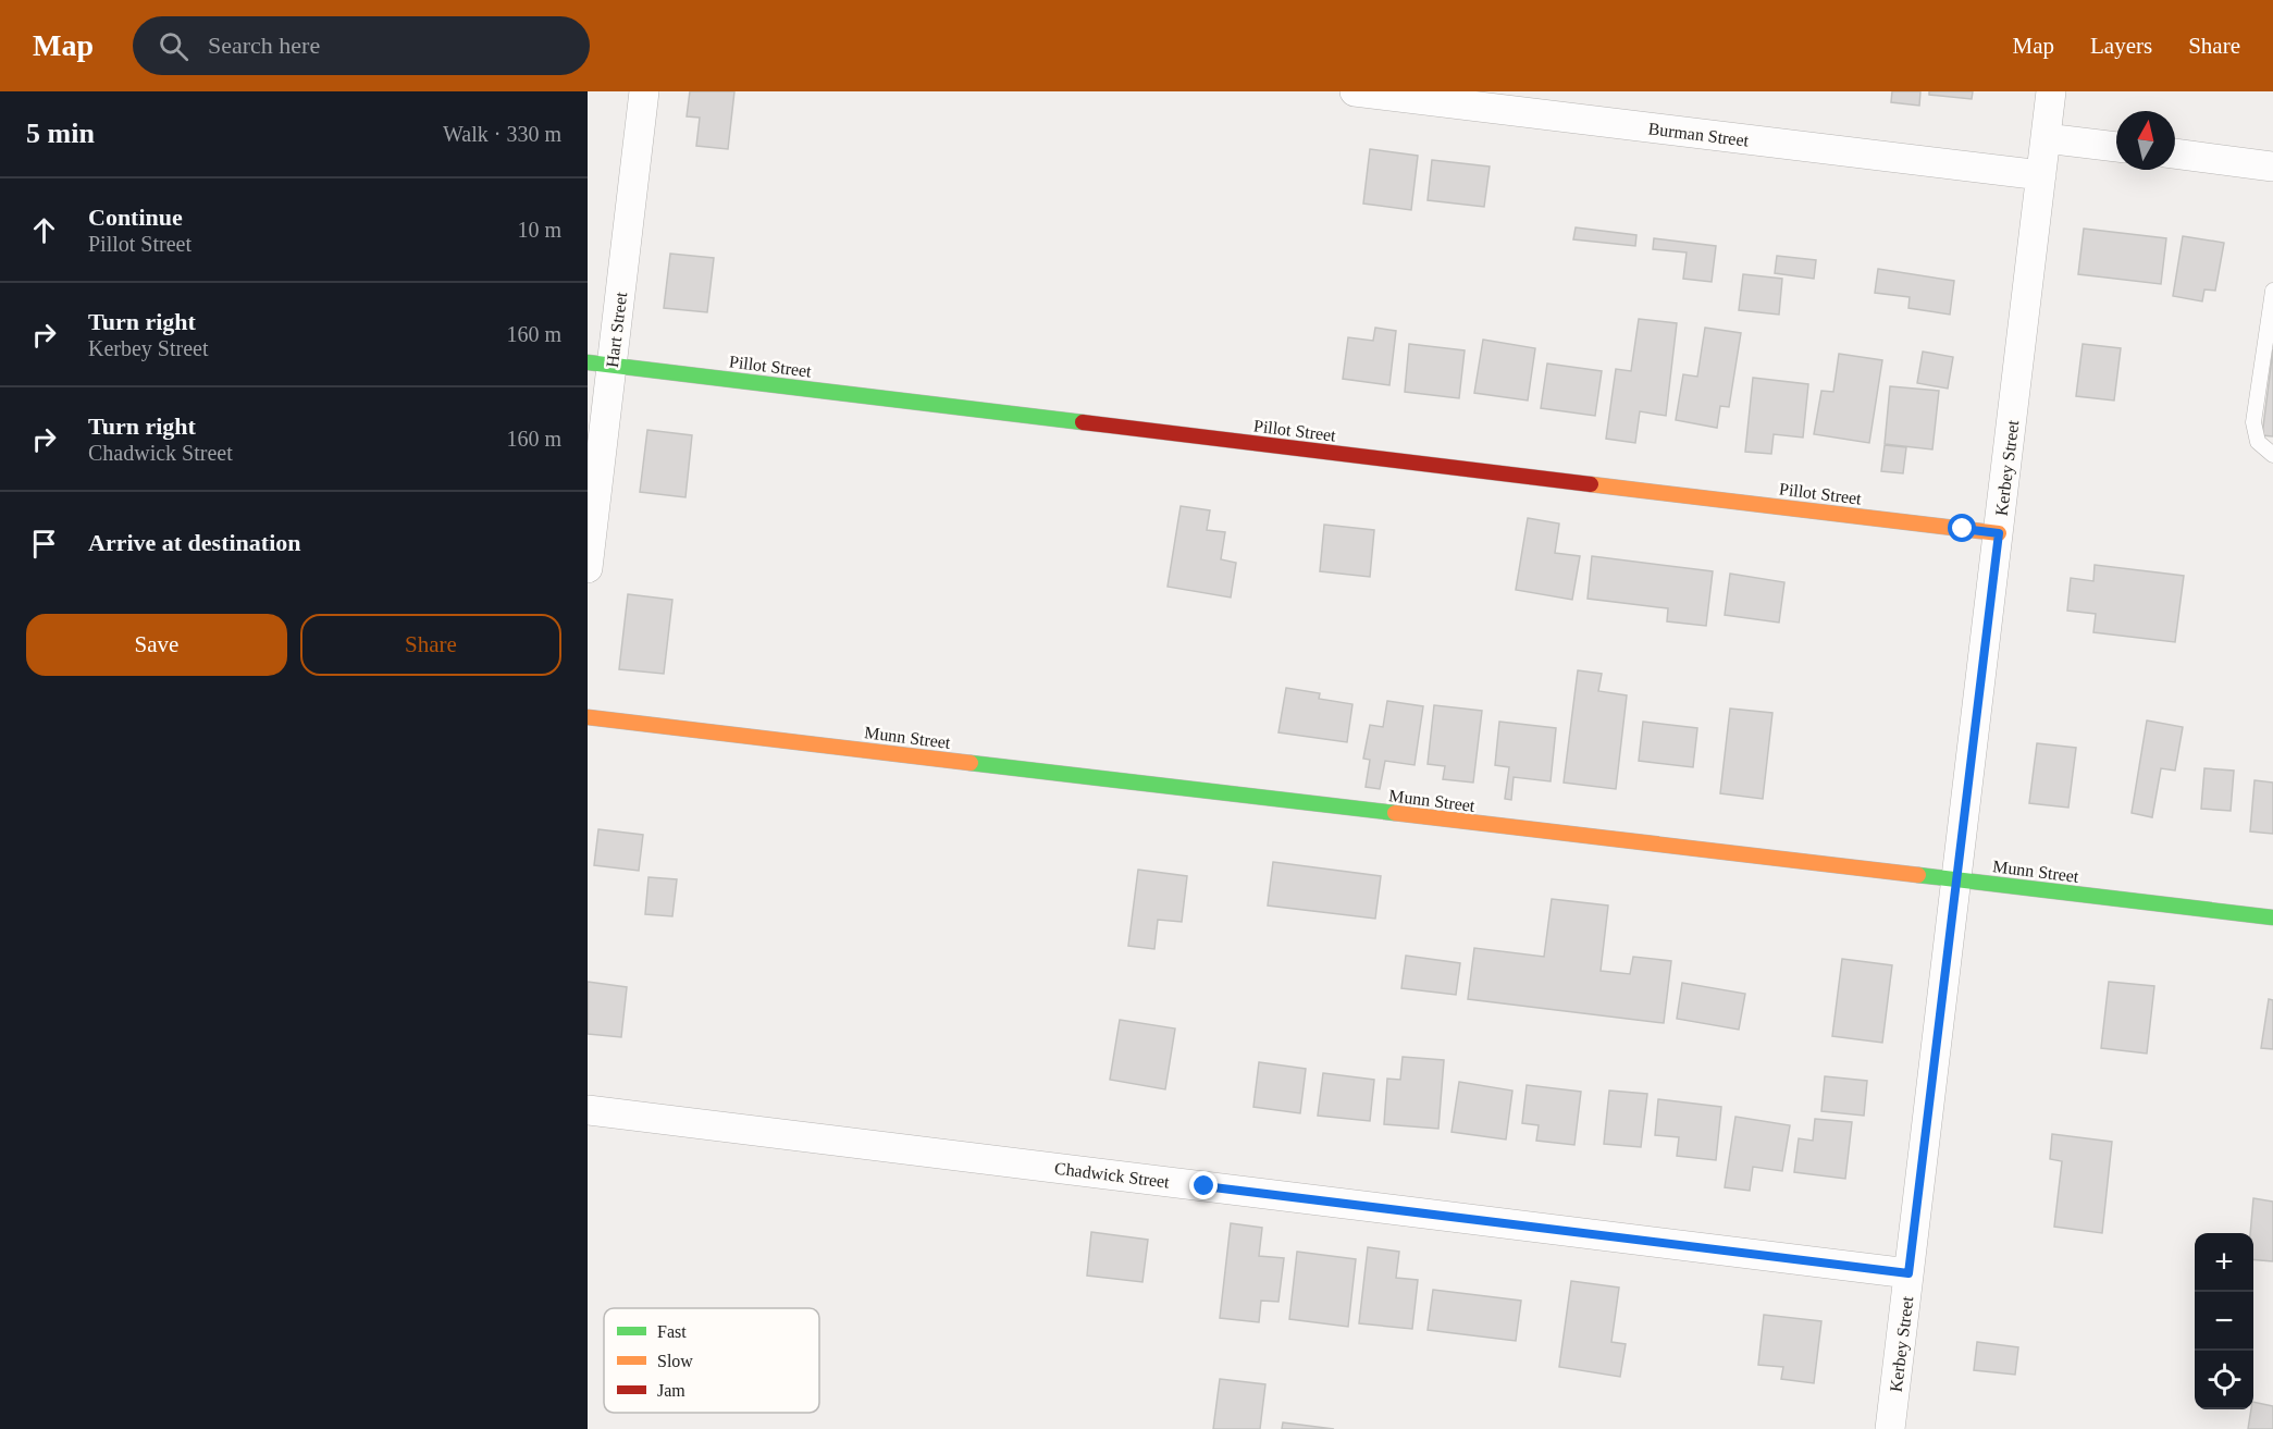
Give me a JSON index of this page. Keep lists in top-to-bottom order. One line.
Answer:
{"streets":{"street":["Burman Street","Hart Street","Pillot Street","Kerbey Street","Munn Street","Chadwick Street"]},"crossings":[["Burman Street","Kerbey Street"],["Hart Street","Pillot Street"],["Pillot Street","Kerbey Street"],["Kerbey Street","Munn Street"],["Kerbey Street","Chadwick Street"]],"legend":["Fast","Slow","Jam"],"north":"top","page":{"header":"Map","search":"Search here","nav":["Map","Layers","Share"],"heading":["5 min","Walk · 330 m"],"list":[["Continue","Pillot Street","10 m"],["Turn right","Kerbey Street","160 m"],["Turn right","Chadwick Street","160 m"],"Arrive at destination"],"buttons":["Save","Share"],"map_buttons":["+","−"]}}
